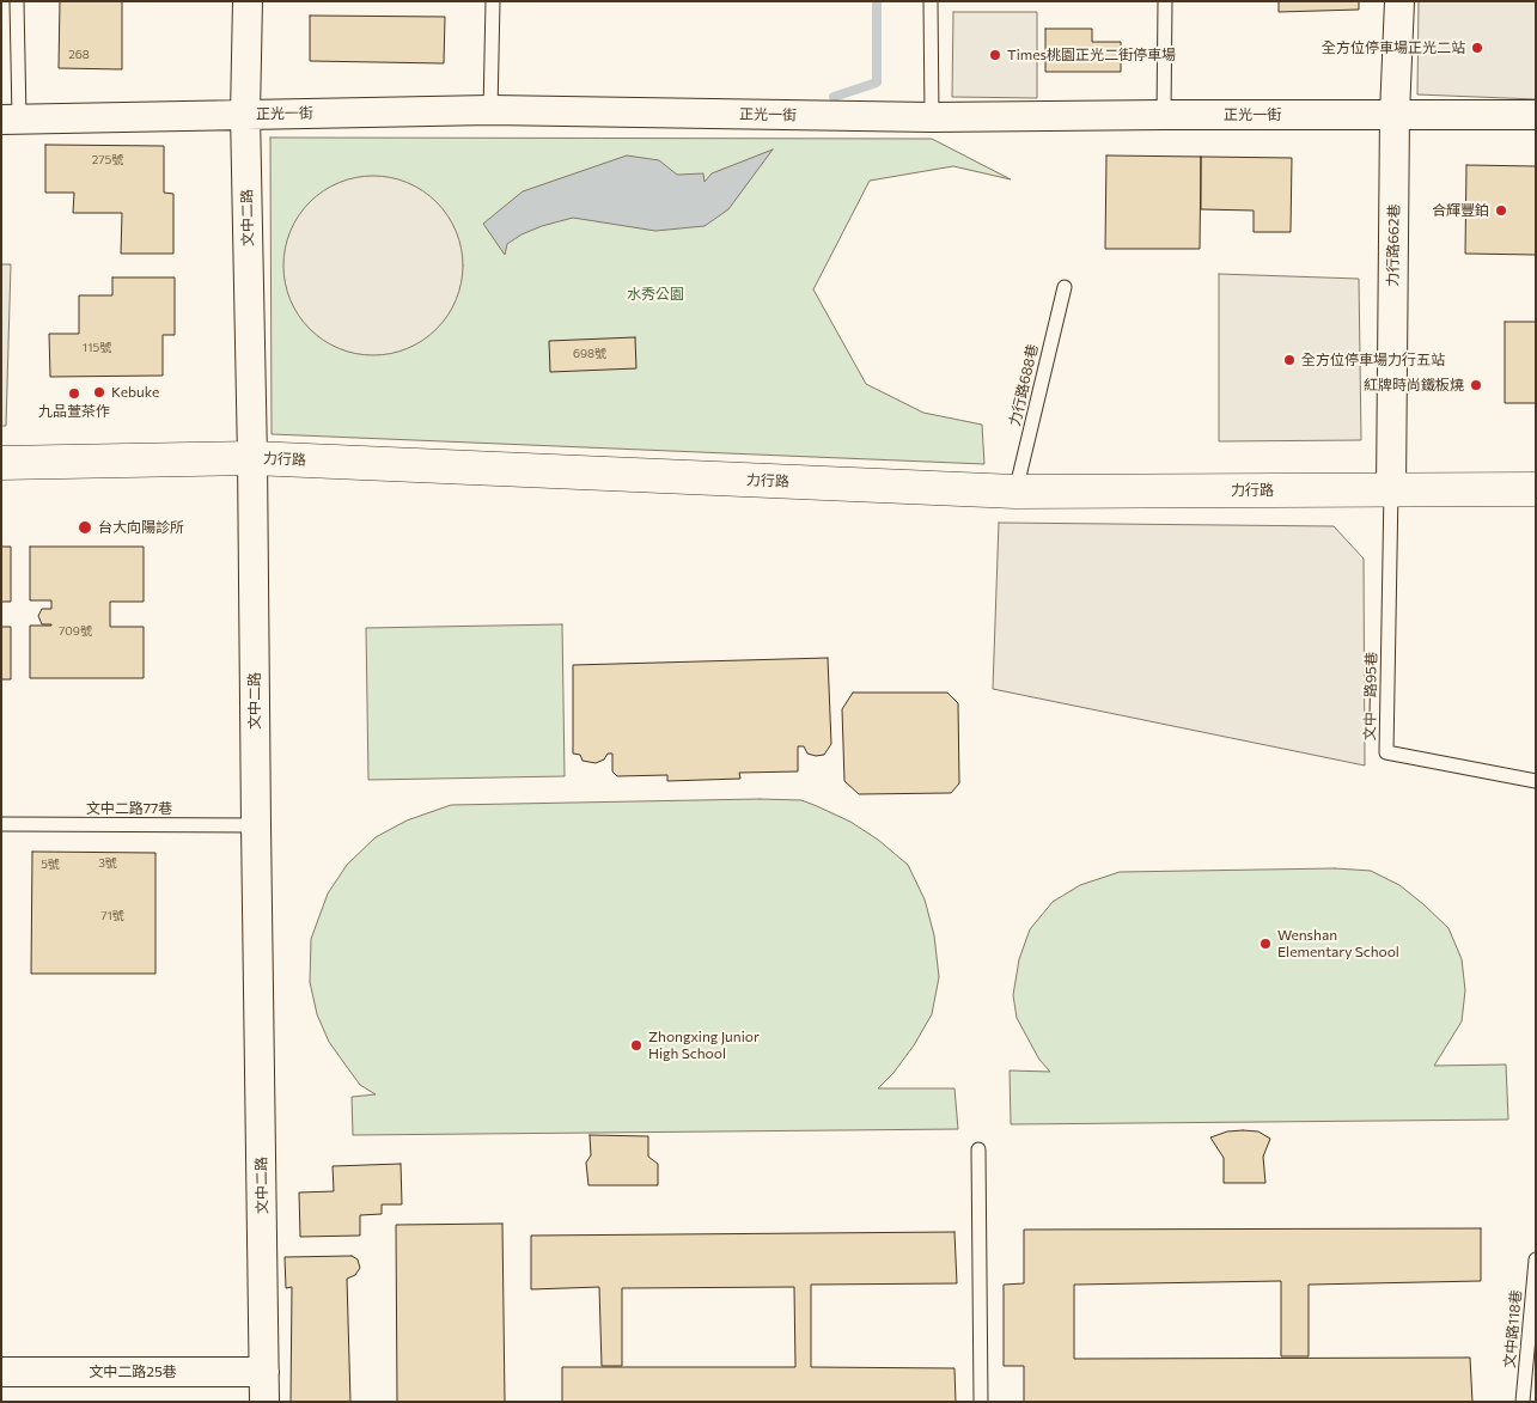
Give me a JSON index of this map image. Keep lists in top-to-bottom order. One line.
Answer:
{"streets":{"street":["正光一街","文中二路","力行路662巷","力行路","文中二路25巷"],"lane":["力行路688巷","文中一路95巷","文中二路77巷","文中路118巷"]},"crossings":[["正光一街","文中二路"],["正光一街","力行路662巷"],["文中二路","力行路"],["文中二路","文中二路77巷"],["文中二路","文中二路25巷"],["力行路662巷","力行路"],["力行路662巷","文中一路95巷"],["力行路688巷","力行路"],["力行路","文中一路95巷"]],"parks":["水秀公園"],"places":["全方位停車場正光二站","Times桃園正光二街停車場","合輝豐鉑","全方位停車場力行五站","紅牌時尚鐵板燒","Kebuke","九品萱茶作","台大向陽診所","Wenshan Elementary School","Zhongxing Junior High School"],"house_numbers":["268","275號","115號","698號","709號","3號","5號","71號"]}
